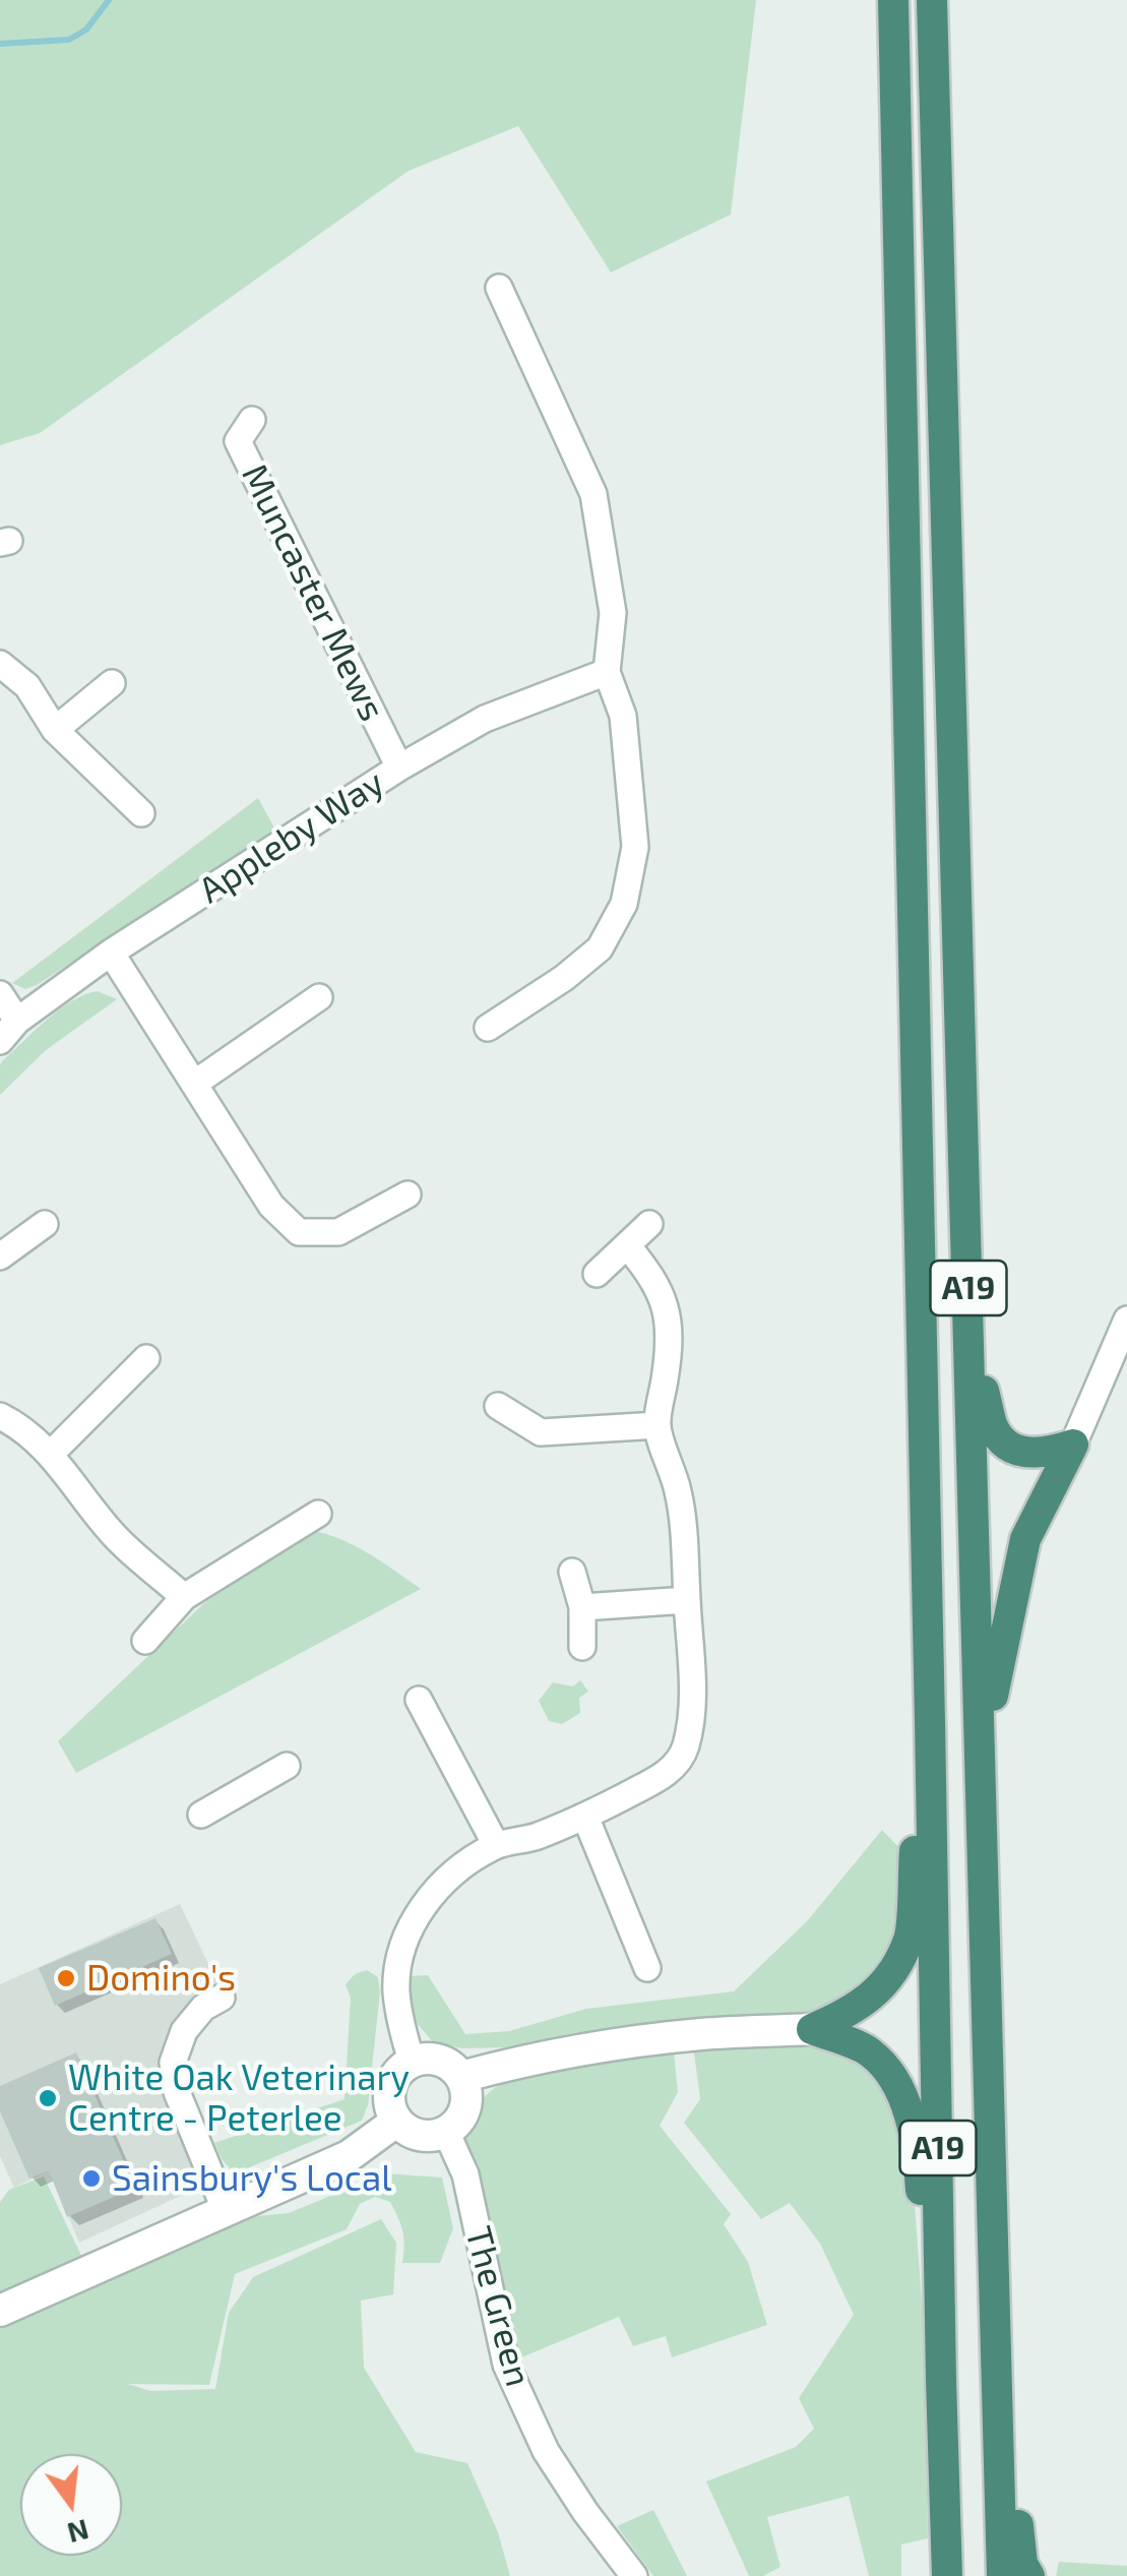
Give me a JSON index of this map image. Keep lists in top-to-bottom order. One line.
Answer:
{"streets":{"highway":["A19"],"street":["Muncaster Mews","Appleby Way","The Green"]},"crossings":[["Muncaster Mews","Appleby Way"]],"places":["Domino's","White Oak Veterinary Centre - Peterlee","Sainsbury's Local"],"north":"bottom"}
